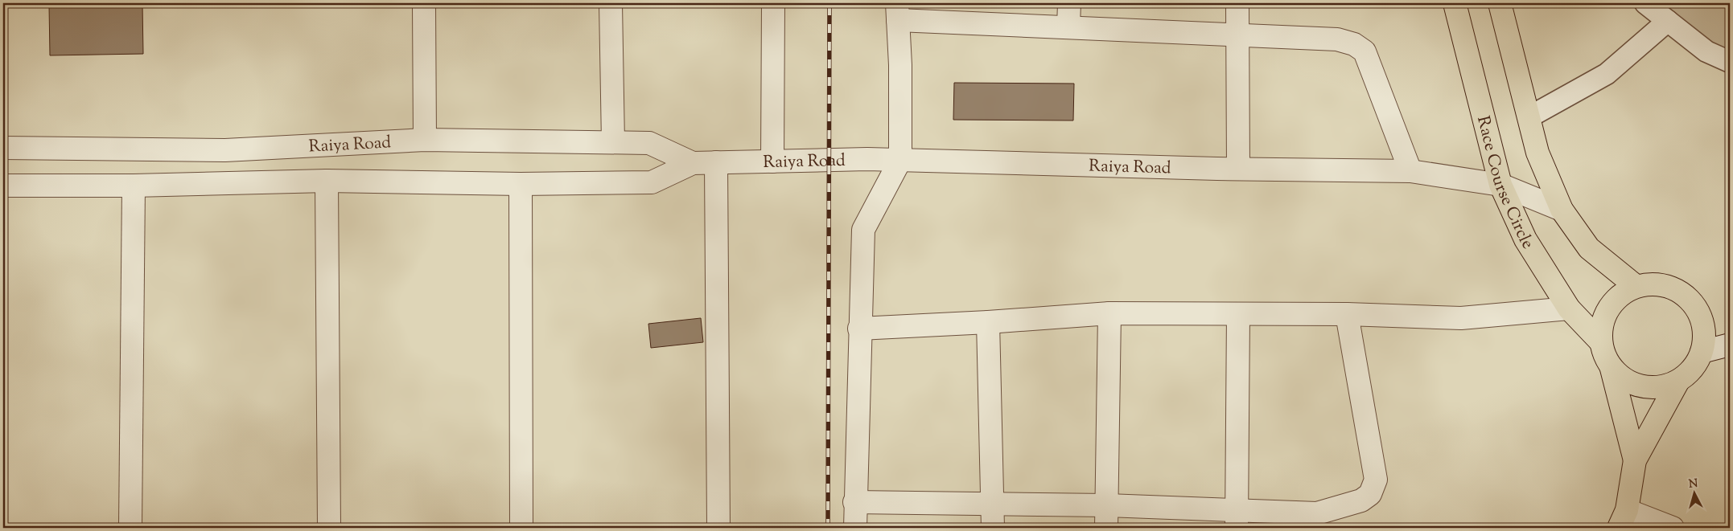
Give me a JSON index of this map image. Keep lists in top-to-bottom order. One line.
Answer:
{"streets":{"main road":["Race Course Circle"],"street":["Raiya Road"]},"crossings":[["Raiya Road","Race Course Circle"]],"north":"top"}
